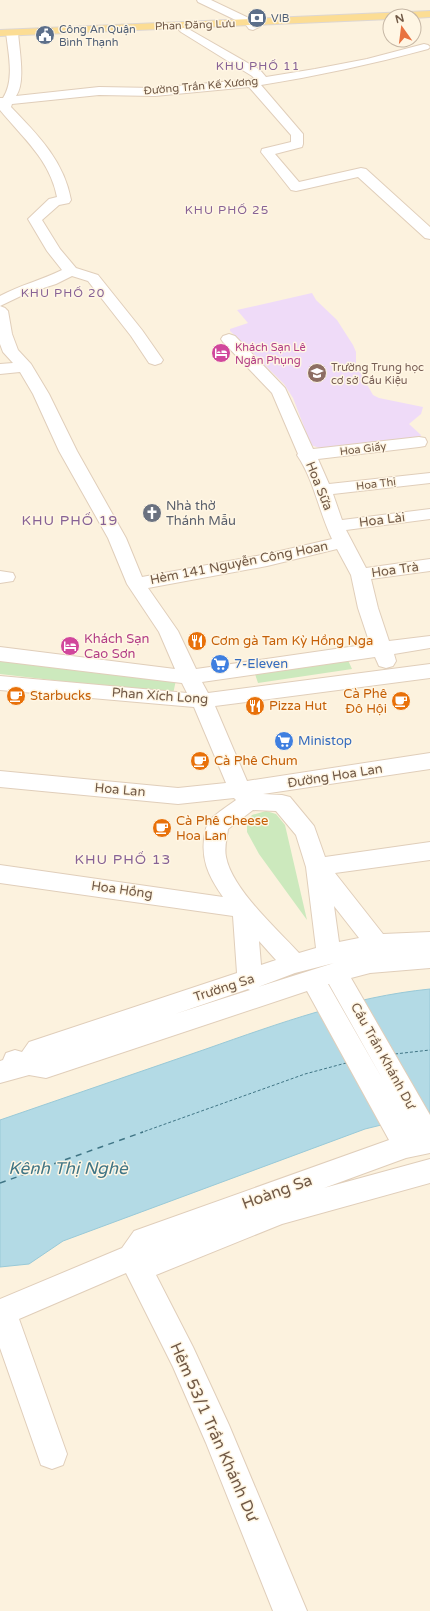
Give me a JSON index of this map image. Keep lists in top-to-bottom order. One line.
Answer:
{"streets":{"main road":["Phan Đăng Lưu"],"street":["Đường Trần Kế Xương","Hoa Giấy","Hoa Thị","Hoa Sữa","Hoa Lài","Hẻm 141 Nguyễn Công Hoan","Hoa Trà","Phan Xích Long","Đường Hoa Lan","Hoa Lan","Hoa Hồng","Trường Sa","Cầu Trần Khánh Dư","Hoàng Sa","Hẻm 53/1 Trần Khánh Dư"]},"crossings":[["Hoa Giấy","Hoa Sữa"],["Hoa Thị","Hoa Sữa"],["Hoa Sữa","Hoa Lài"],["Hoa Sữa","Hẻm 141 Nguyễn Công Hoan"],["Hoa Sữa","Hoa Trà"],["Hoa Sữa","Phan Xích Long"],["Đường Hoa Lan","Hoa Lan"],["Trường Sa","Cầu Trần Khánh Dư"],["Cầu Trần Khánh Dư","Hoàng Sa"],["Hoàng Sa","Hẻm 53/1 Trần Khánh Dư"]],"districts":["KHU PHỐ 11","KHU PHỐ 25","KHU PHỐ 20","KHU PHỐ 19","KHU PHỐ 13"],"water":["Kênh Thị Nghè"],"places":{"bank":["VIB"],"public building":["Công An Quận Bình Thạnh"],"hotel":["Khách Sạn Lê Ngân Phụng","Khách Sạn Cao Sơn"],"school or university":["Trường Trung học cơ sở Cầu Kiệu"],"church":["Nhà thờ Thánh Mẫu"],"restaurant":["Cơm gà Tam Kỳ Hồng Nga","Pizza Hut"],"supermarket":["7-Eleven","Ministop"],"cafe":["Starbucks","Cà Phê Đô Hội","Cà Phê Chum","Cà Phê Cheese Hoa Lan"]},"north":"top"}
